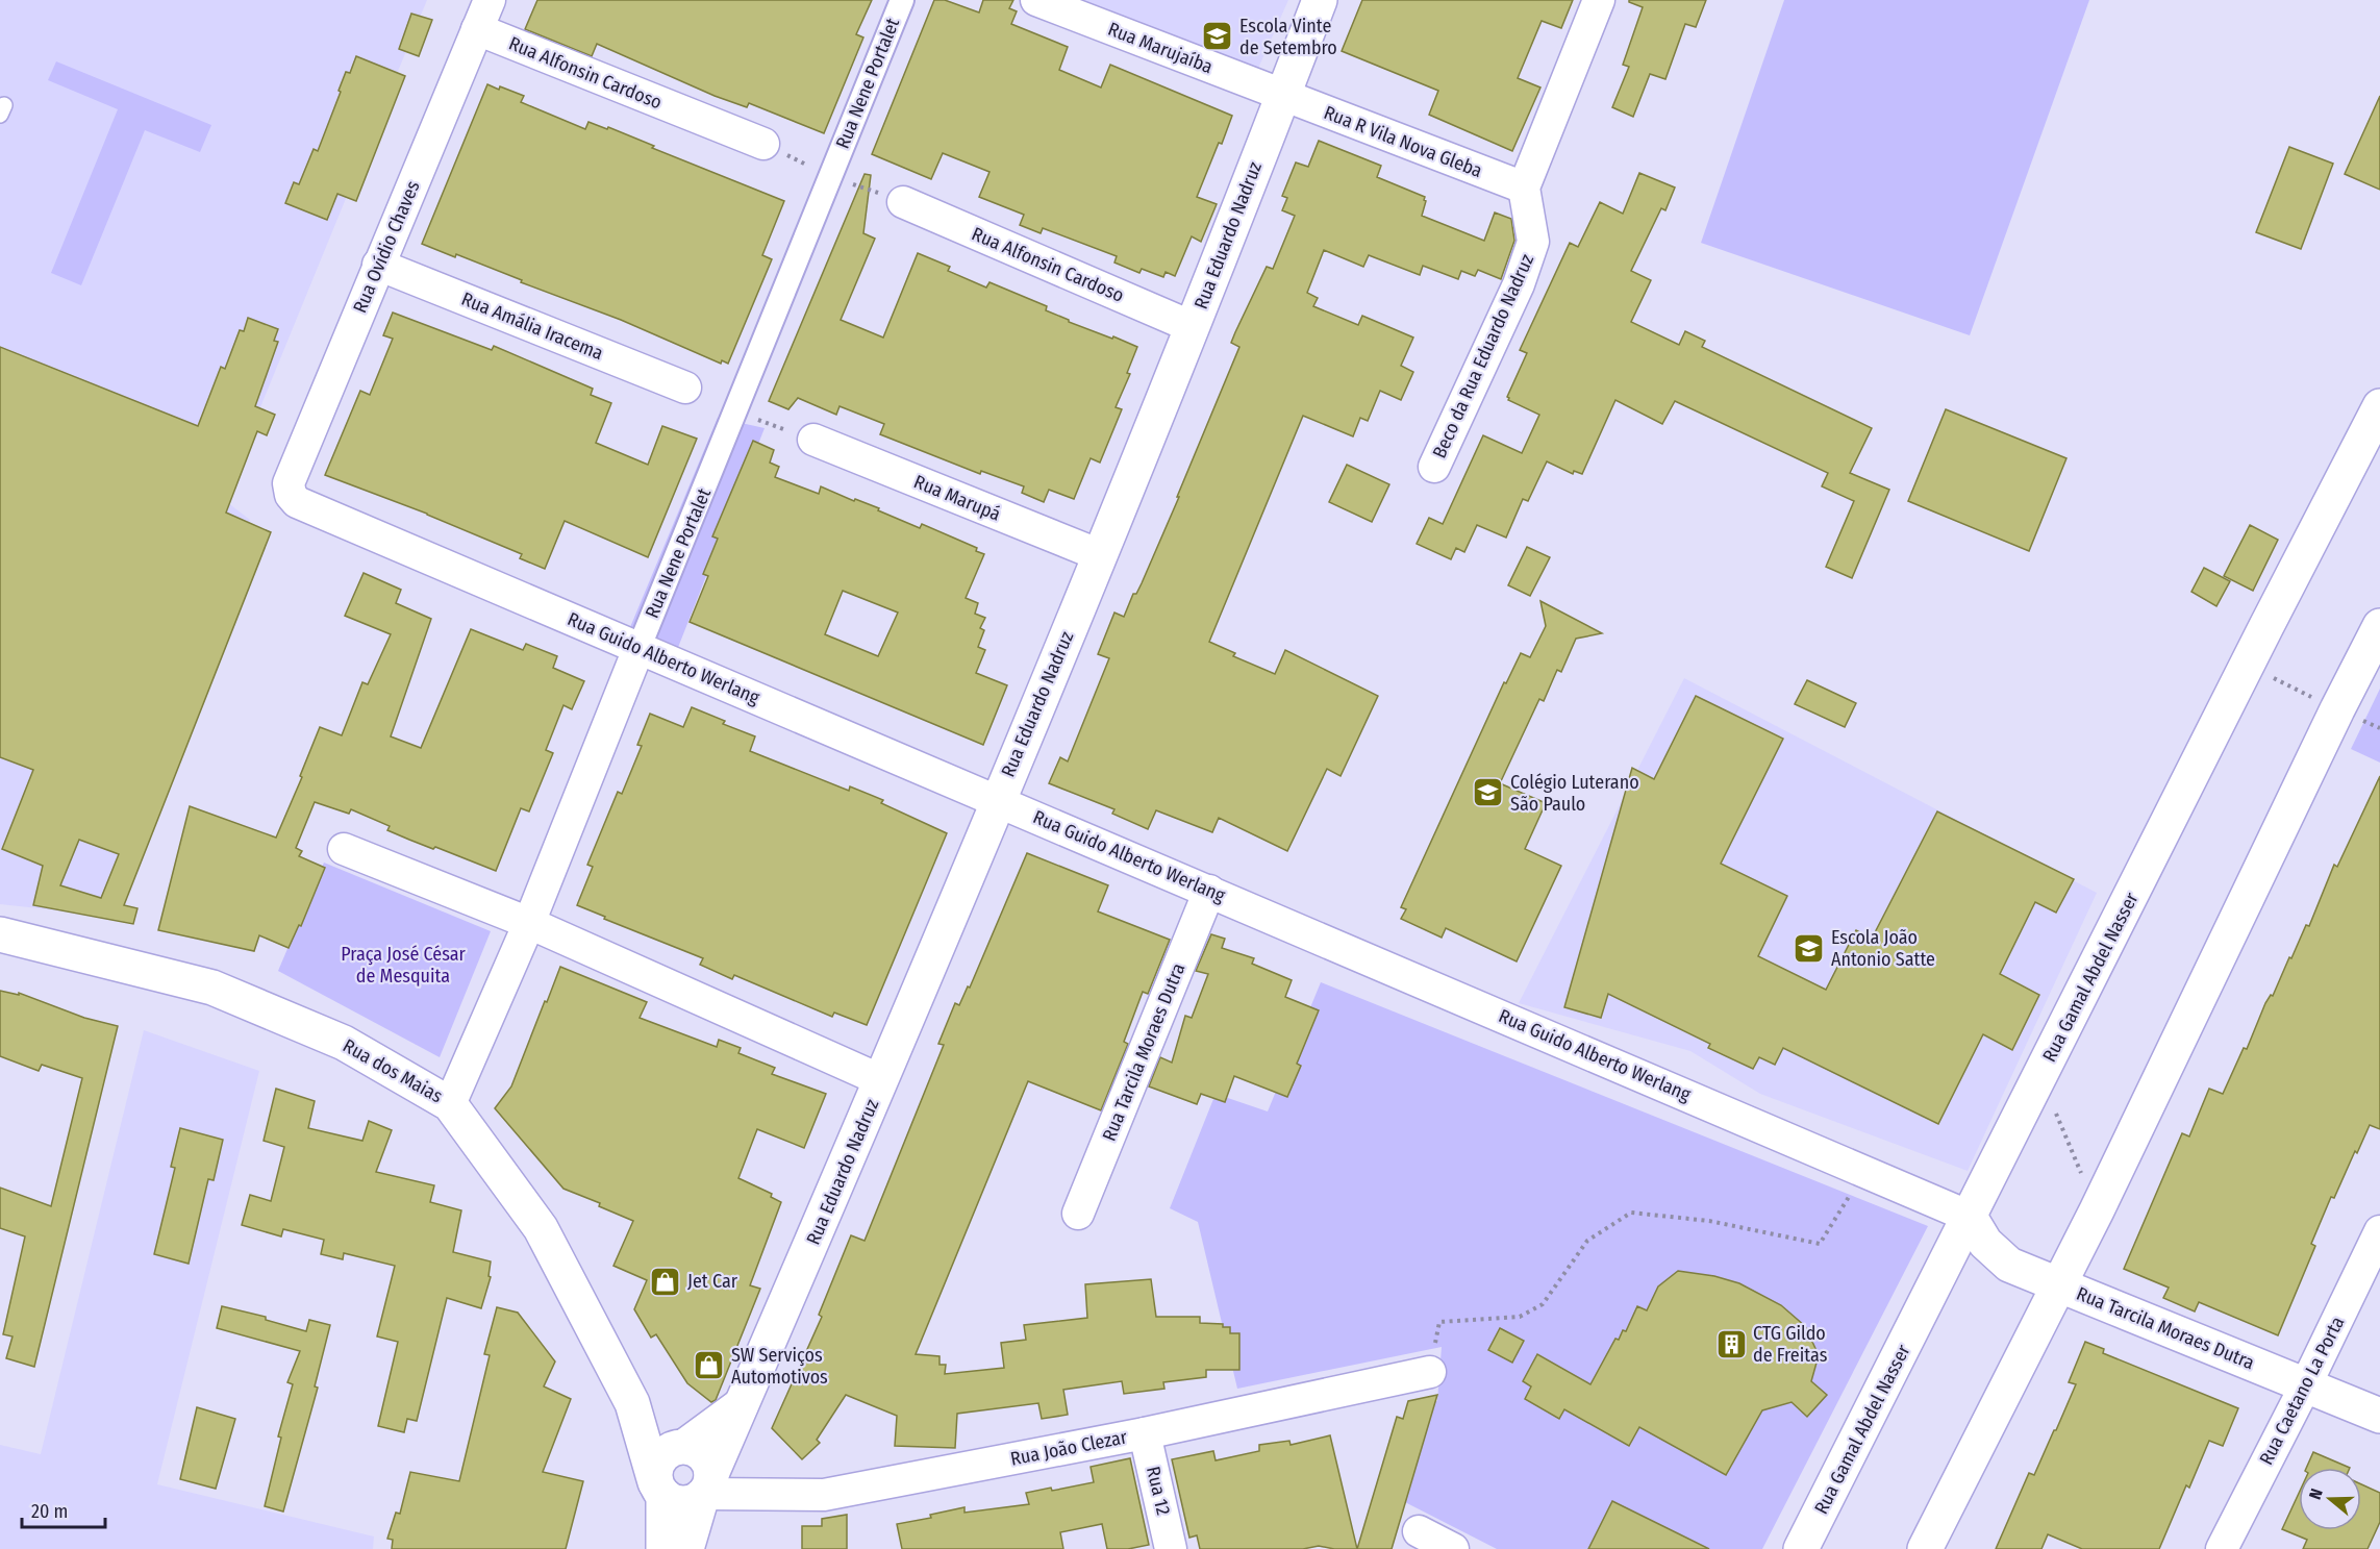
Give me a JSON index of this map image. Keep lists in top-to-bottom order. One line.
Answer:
{"streets":{"street":["Rua Marujaíba","Rua Alfonsin Cardoso","Rua Nene Portalet","Rua R Vila Nova Gleba","Rua Eduardo Nadruz","Rua Ovídio Chaves","Rua Amália Iracema","Beco da Rua Eduardo Nadruz","Rua Marupá","Rua Guido Alberto Werlang","Rua Gamal Abdel Nasser","Rua Tarcila Moraes Dutra","Rua dos Maias","Rua Caetano La Porta","Rua João Clezar","Rua 12"]},"crossings":[["Rua Marujaíba","Rua R Vila Nova Gleba"],["Rua Marujaíba","Rua Eduardo Nadruz"],["Rua Alfonsin Cardoso","Rua Eduardo Nadruz"],["Rua Alfonsin Cardoso","Rua Ovídio Chaves"],["Rua Nene Portalet","Rua Guido Alberto Werlang"],["Rua Nene Portalet","Rua dos Maias"],["Rua R Vila Nova Gleba","Rua Eduardo Nadruz"],["Rua R Vila Nova Gleba","Beco da Rua Eduardo Nadruz"],["Rua Eduardo Nadruz","Rua Marupá"],["Rua Eduardo Nadruz","Rua Guido Alberto Werlang"],["Rua Eduardo Nadruz","Rua dos Maias"],["Rua Eduardo Nadruz","Rua João Clezar"],["Rua Ovídio Chaves","Rua Amália Iracema"],["Rua Ovídio Chaves","Rua Guido Alberto Werlang"],["Rua Guido Alberto Werlang","Rua Gamal Abdel Nasser"],["Rua Guido Alberto Werlang","Rua Tarcila Moraes Dutra"],["Rua Gamal Abdel Nasser","Rua Tarcila Moraes Dutra"],["Rua Tarcila Moraes Dutra","Rua Caetano La Porta"],["Rua dos Maias","Rua João Clezar"],["Rua João Clezar","Rua 12"]],"parks":["Praça José César de Mesquita"],"places":{"school or university":["Escola Vinte de Setembro","Colégio Luterano São Paulo","Escola João Antonio Satte"],"shop":["Jet Car","SW Serviços Automotivos"],"building":["CTG Gildo de Freitas"]},"scale_bar":"20 m","north":"left"}
